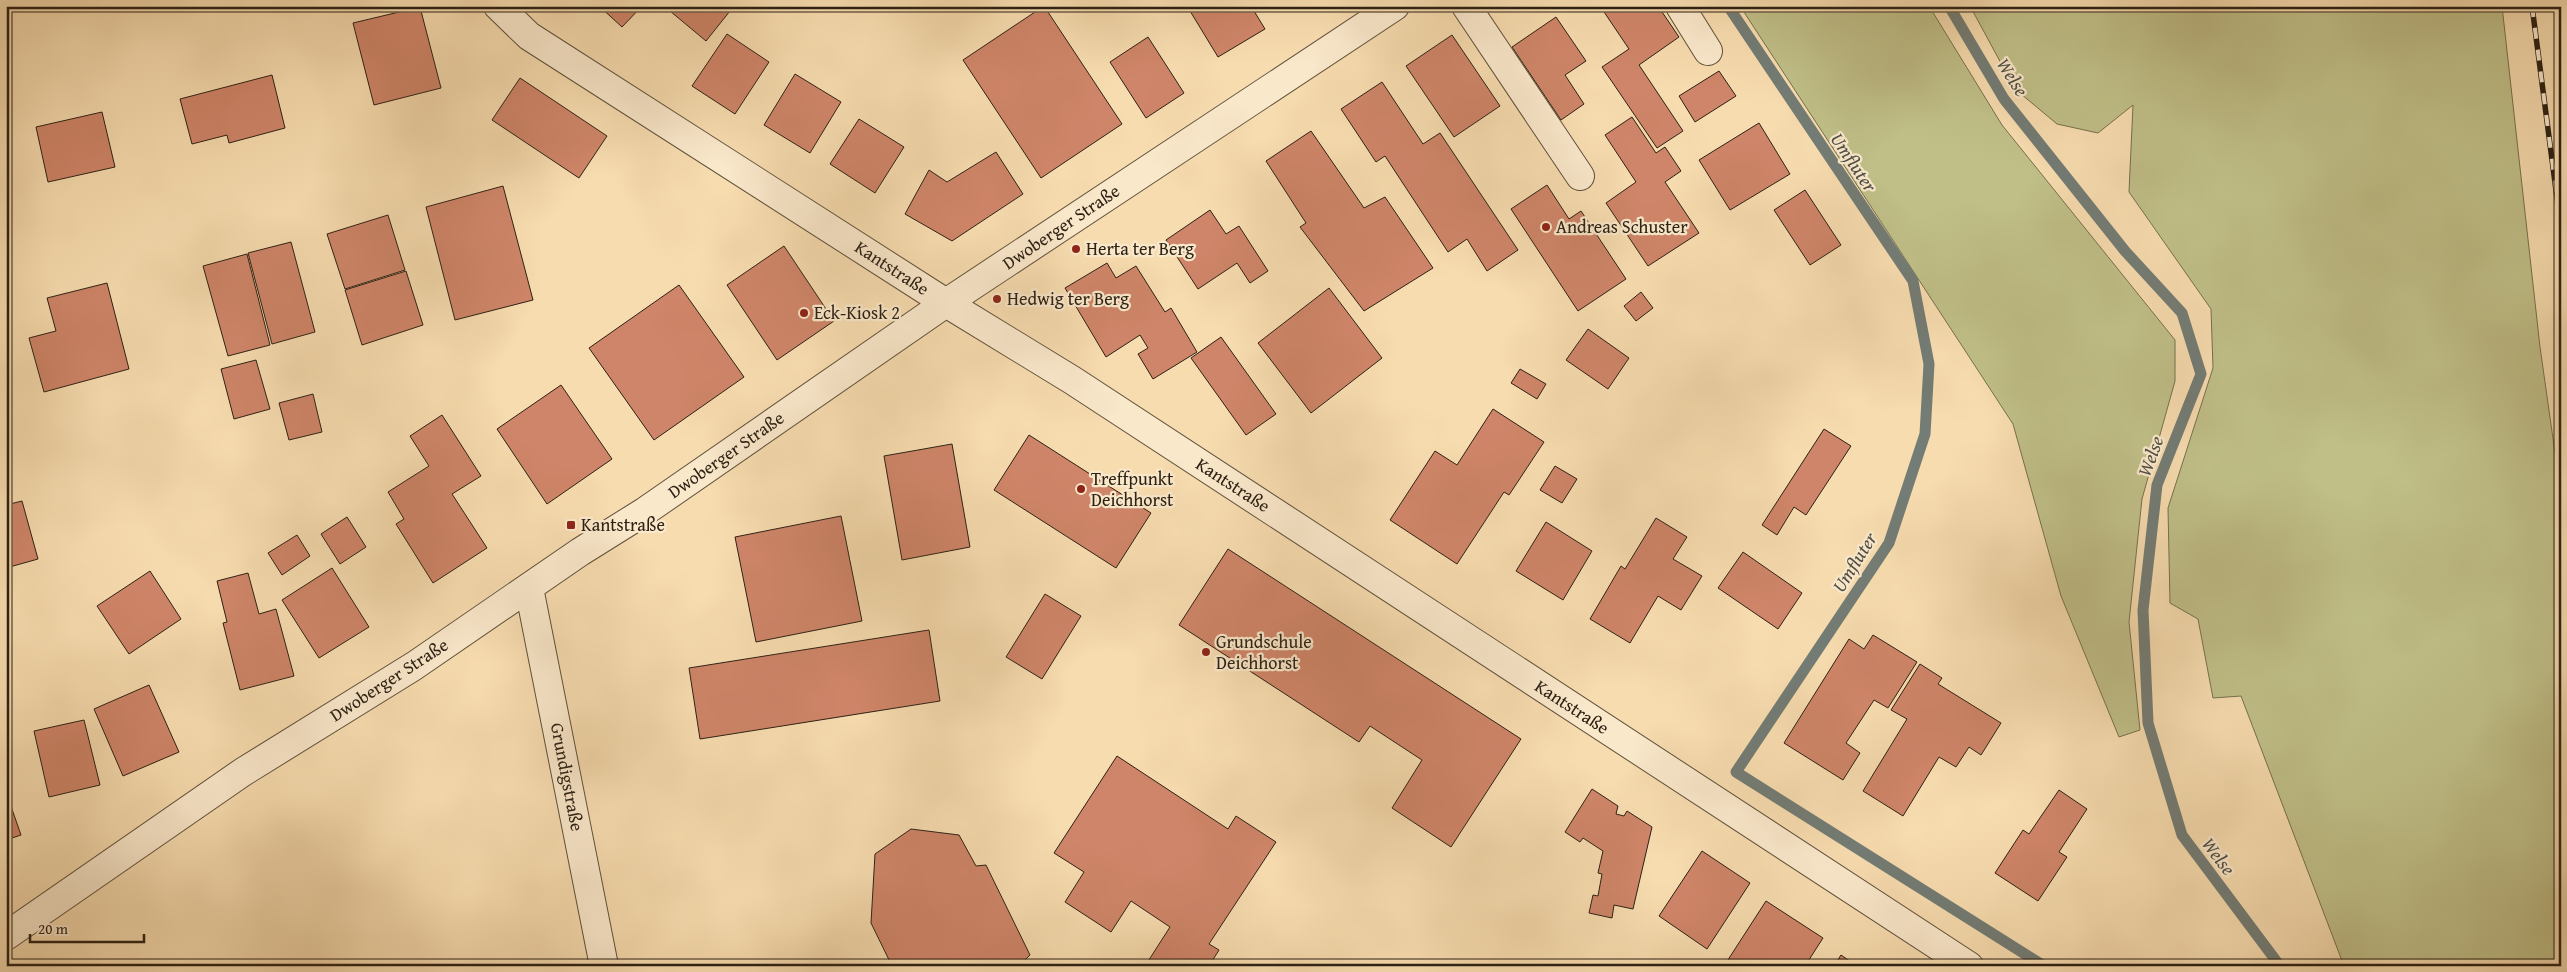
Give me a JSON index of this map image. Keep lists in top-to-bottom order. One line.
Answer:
{"streets":{"street":["Dwoberger Straße","Kantstraße","Grundigstraße"]},"crossings":[["Dwoberger Straße","Kantstraße"],["Dwoberger Straße","Grundigstraße"]],"water":["Welse","Umfluter"],"places":{"other":["Andreas Schuster","Herta ter Berg","Hedwig ter Berg","Eck-Kiosk 2","Treffpunkt Deichhorst","Grundschule Deichhorst"],"transit":["Kantstraße"]},"scale_bar":"20 m"}
